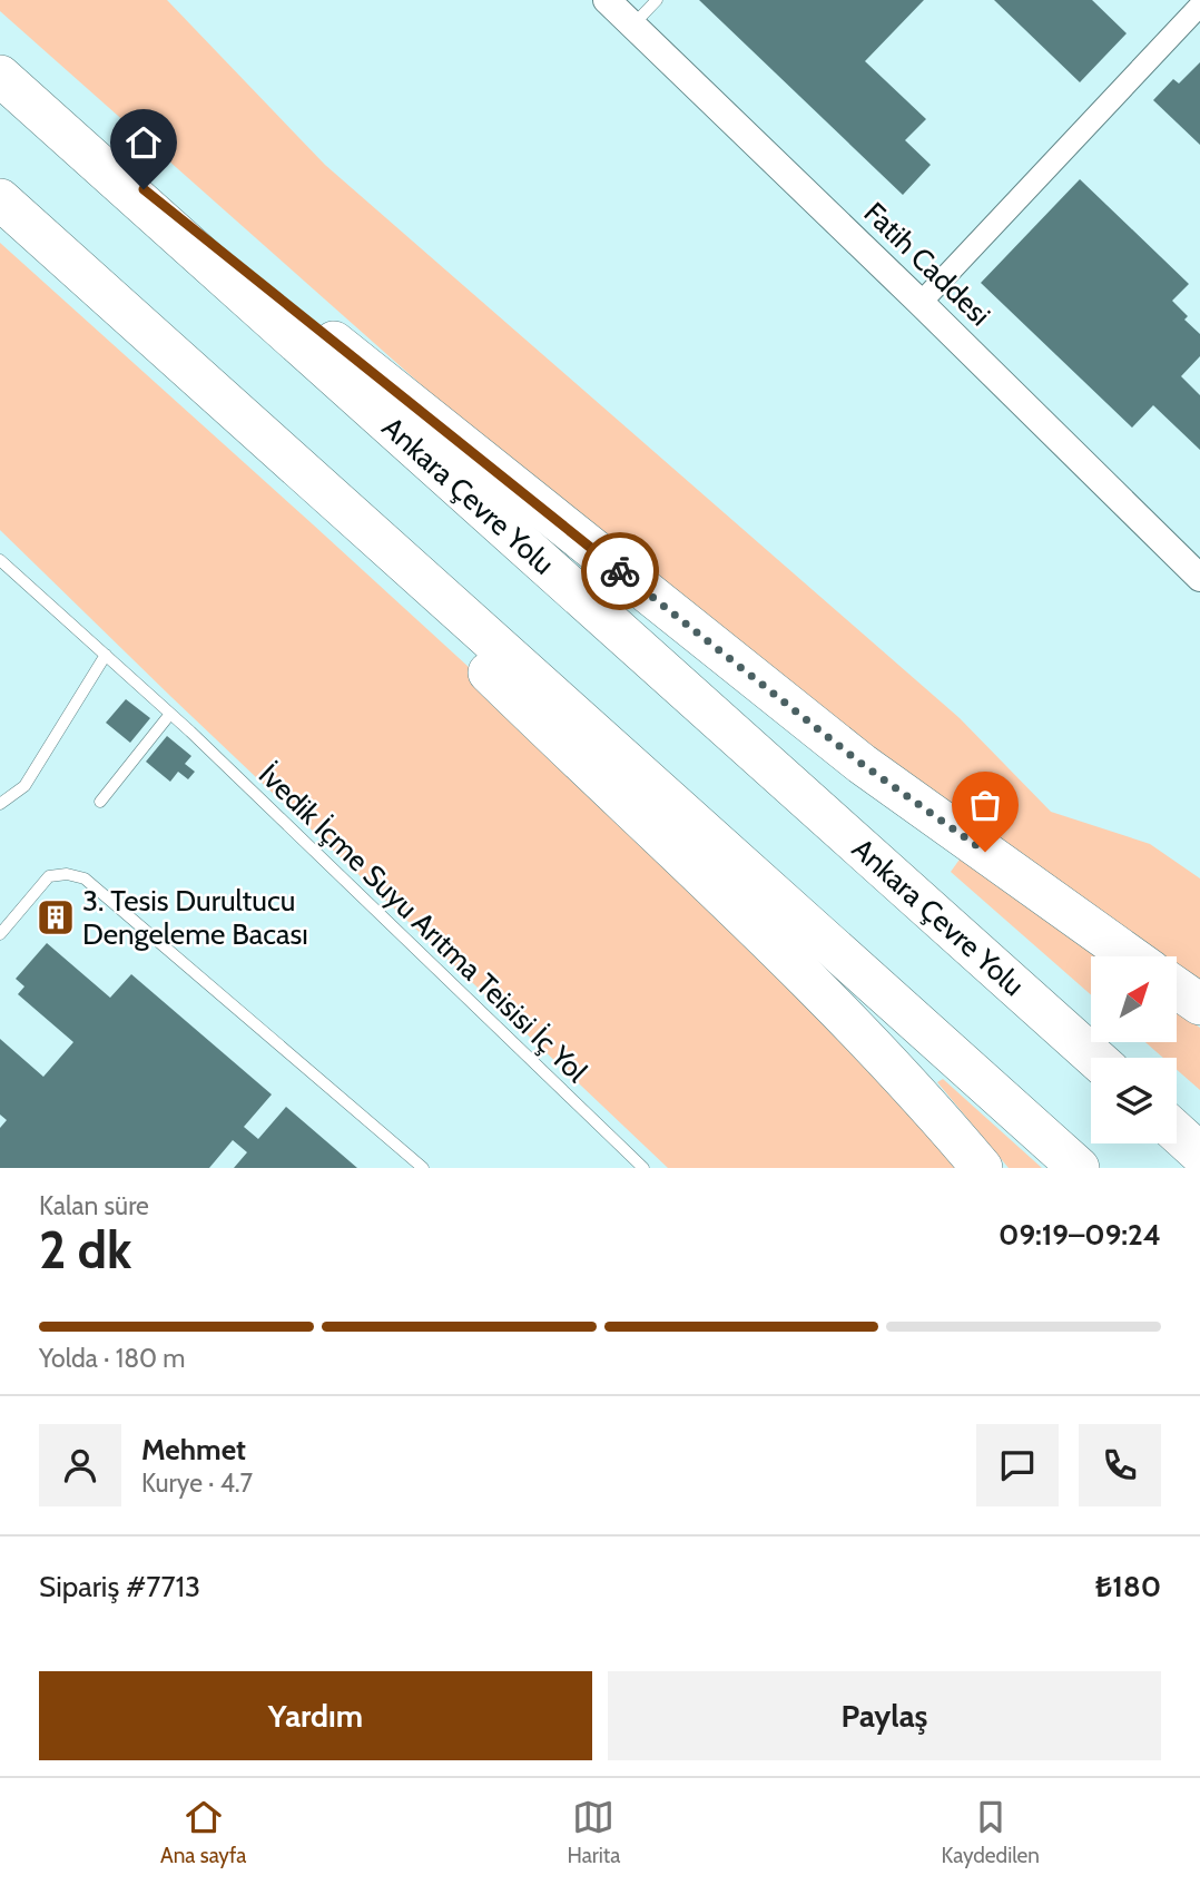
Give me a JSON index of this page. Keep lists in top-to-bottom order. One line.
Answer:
{"streets":{"highway":["Ankara Çevre Yolu"],"street":["Fatih Caddesi"],"lane":["İvedik İçme Suyu Arıtma Teisisi İç Yol"]},"places":{"building":["3. Tesis Durultucu Dengeleme Bacası"]},"north":"top right","page":{"heading":["2 dk","Kalan süre","09:19–09:24"],"panel":["Mehmet","Kurye · 4.7","Sipariş #7713","₺180"],"bar":"Yolda · 180 m","buttons":["Yardım","Paylaş"],"tabs":["Ana sayfa","Harita","Kaydedilen"]}}
